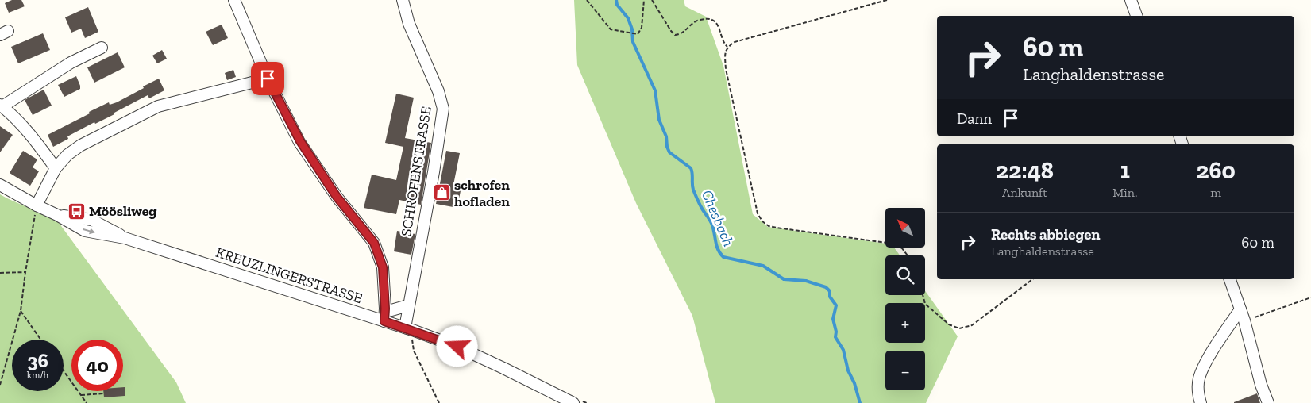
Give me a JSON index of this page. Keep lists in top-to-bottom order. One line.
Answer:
{"streets":{"street":["SCHROFENSTRASSE","KREUZLINGERSTRASSE"]},"crossings":[["SCHROFENSTRASSE","KREUZLINGERSTRASSE"]],"water":["Chesbach"],"places":{"shop":["schrofen hofladen"],"bus stop":["Möösliweg"]},"north":"top left","page":{"turn":["60 m","Langhaldenstrasse"],"then":"Dann","eta":["22:48","Ankunft","1","Min.","260","m"],"map_buttons":["+","−"],"list":[{"name":"Rechts abbiegen","note":"Langhaldenstrasse","value":"60 m"}],"speed":"36 km/h","limit":"40"}}
